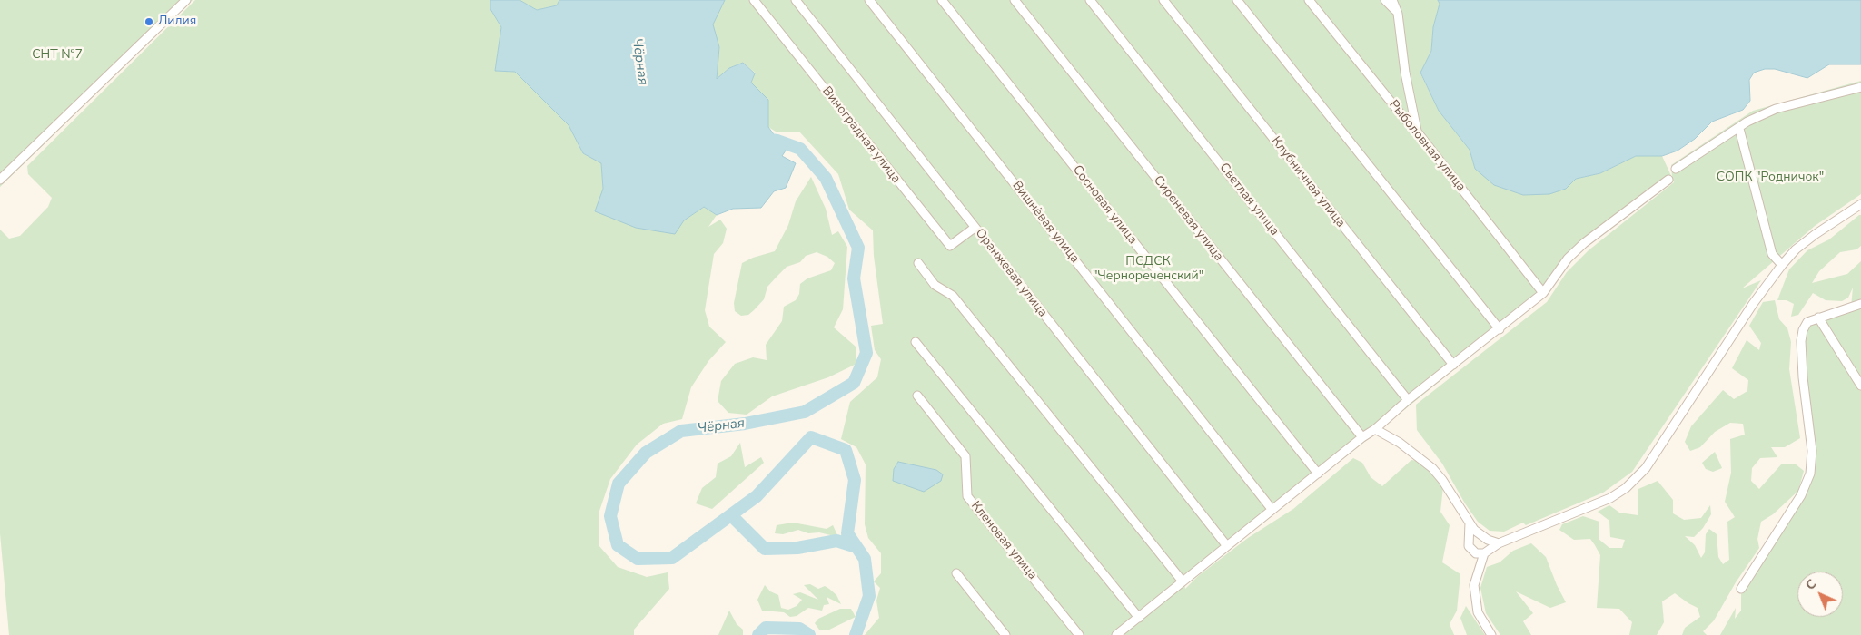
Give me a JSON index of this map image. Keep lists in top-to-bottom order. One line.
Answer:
{"streets":{"street":["Виноградная улица","Рыболовная улица","Клубничная улица","Светлая улица","Сосновая улица","Сиреневая улица","Вишнёвая улица","Оранжевая улица","Кленовая улица"]},"crossings":[["Виноградная улица","Оранжевая улица"]],"water":["Чёрная"],"parks":["СНТ №7","СОПК \"Родничок\"","ПСДСК \"Чернореченский\""],"places":["Лилия"],"north":"top left"}
